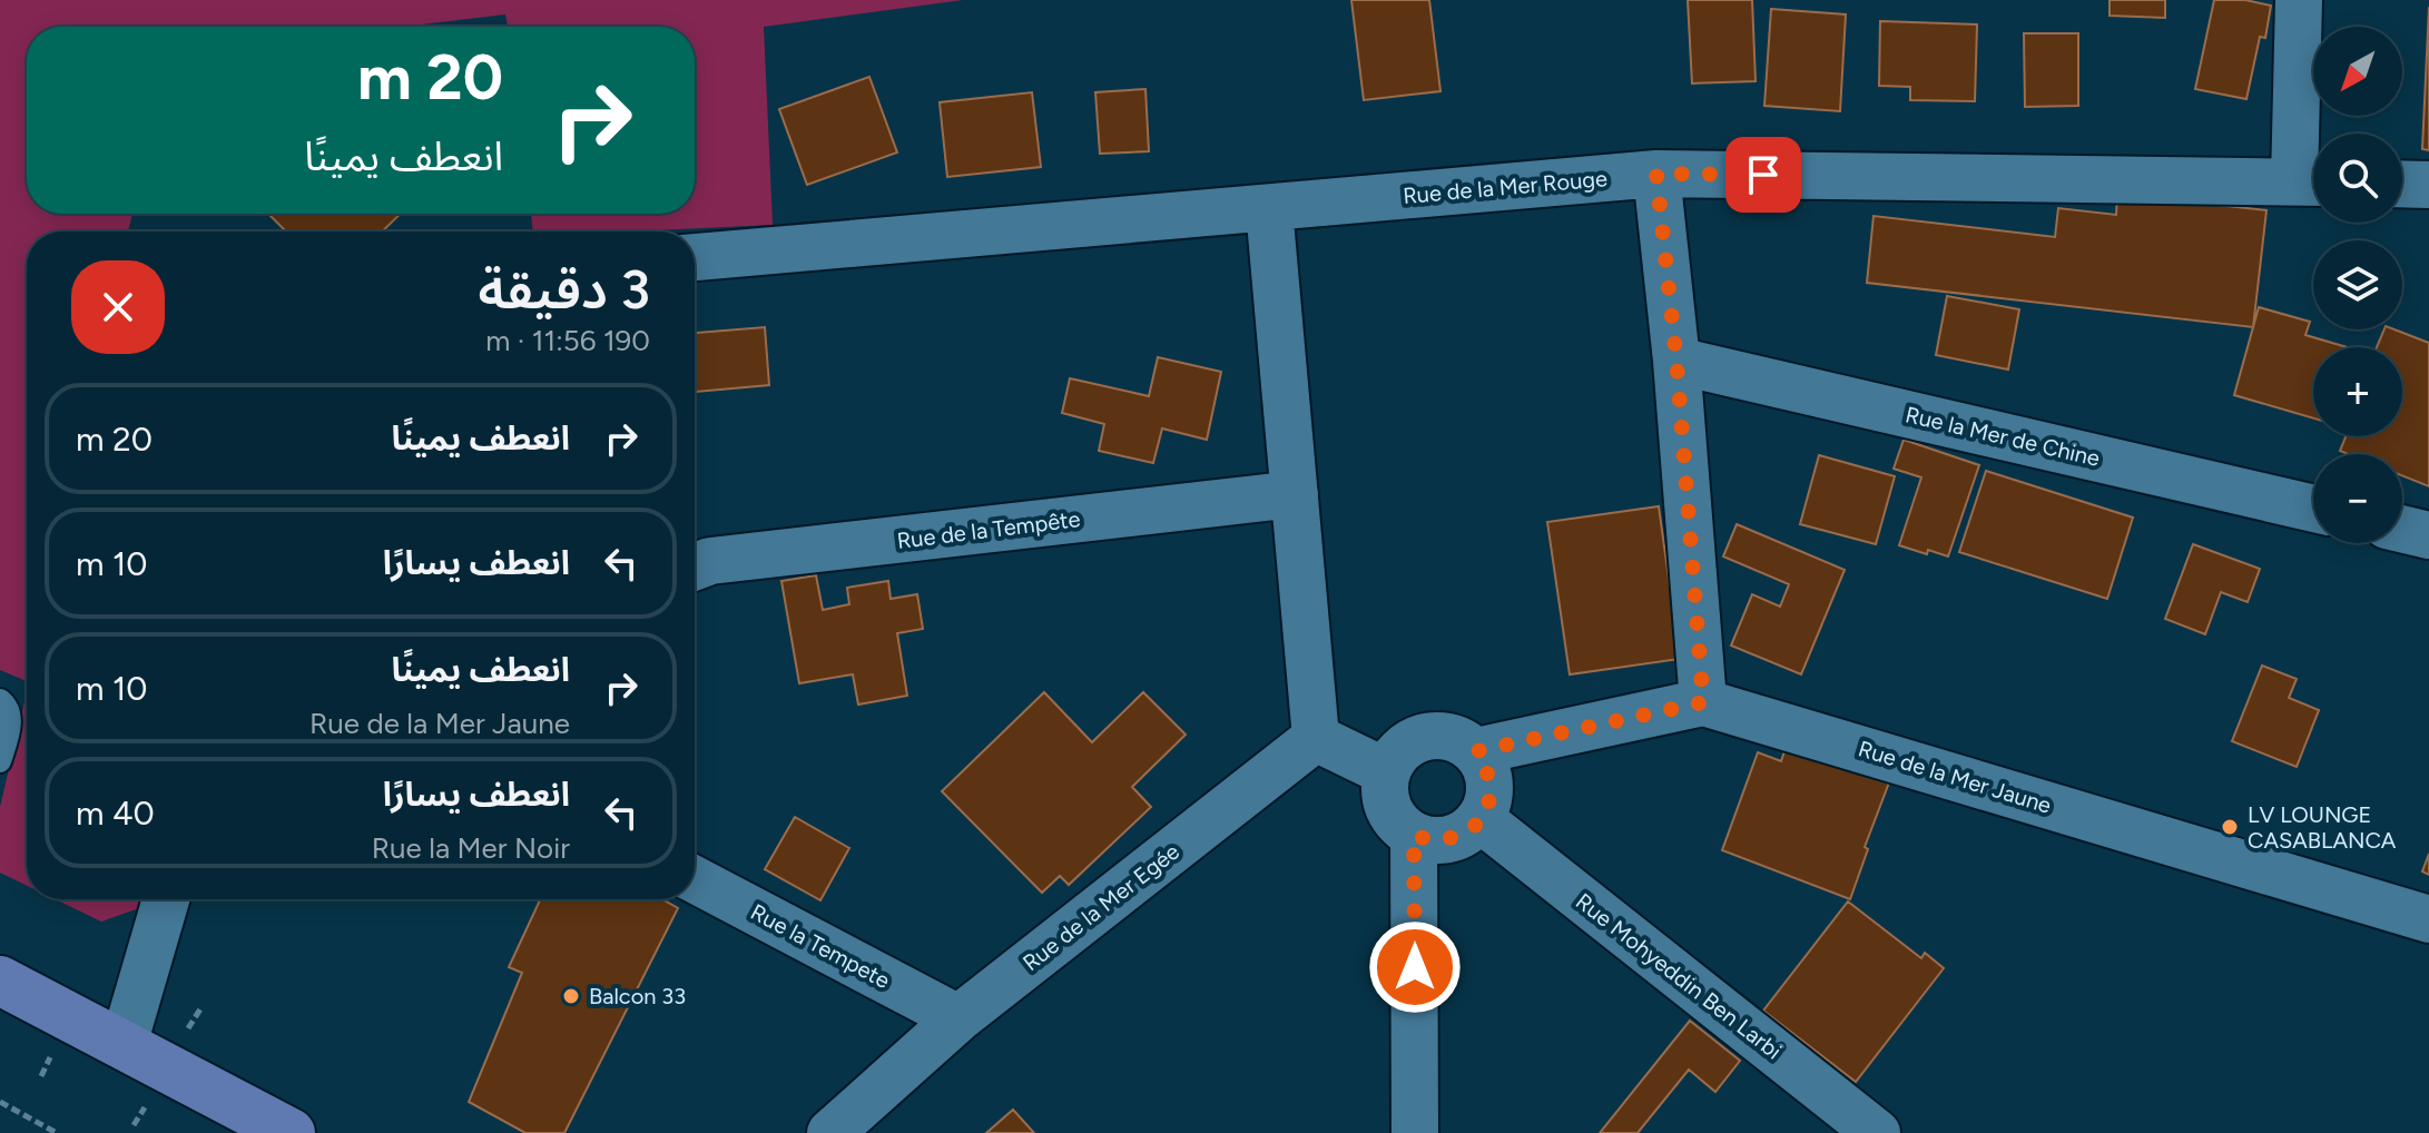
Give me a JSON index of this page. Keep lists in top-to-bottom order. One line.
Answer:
{"streets":{"street":["Rue de la Mer Rouge","Rue la Mer de Chine","Rue de la Tempête","Rue de la Mer Jaune","Rue de la Mer Egée","Rue la Tempete","Rue Mohyeddin Ben Larbi"]},"crossings":[["Rue de la Mer Jaune","Rue Mohyeddin Ben Larbi"],["Rue de la Mer Egée","Rue la Tempete"]],"places":["LV LOUNGE CASABLANCA","Balcon 33"],"north":"bottom left","page":{"map_buttons":["+","−"],"turn":["20 m","انعطف يمينًا"],"heading":["3 دقيقة","190 m · 11:56"],"list":[{"name":"انعطف يمينًا","value":"20 m"},{"name":"انعطف يسارًا","value":"10 m"},{"name":"انعطف يمينًا","note":"Rue de la Mer Jaune","value":"10 m"},{"name":"انعطف يسارًا","note":"Rue la Mer Noir","value":"40 m"}]}}
